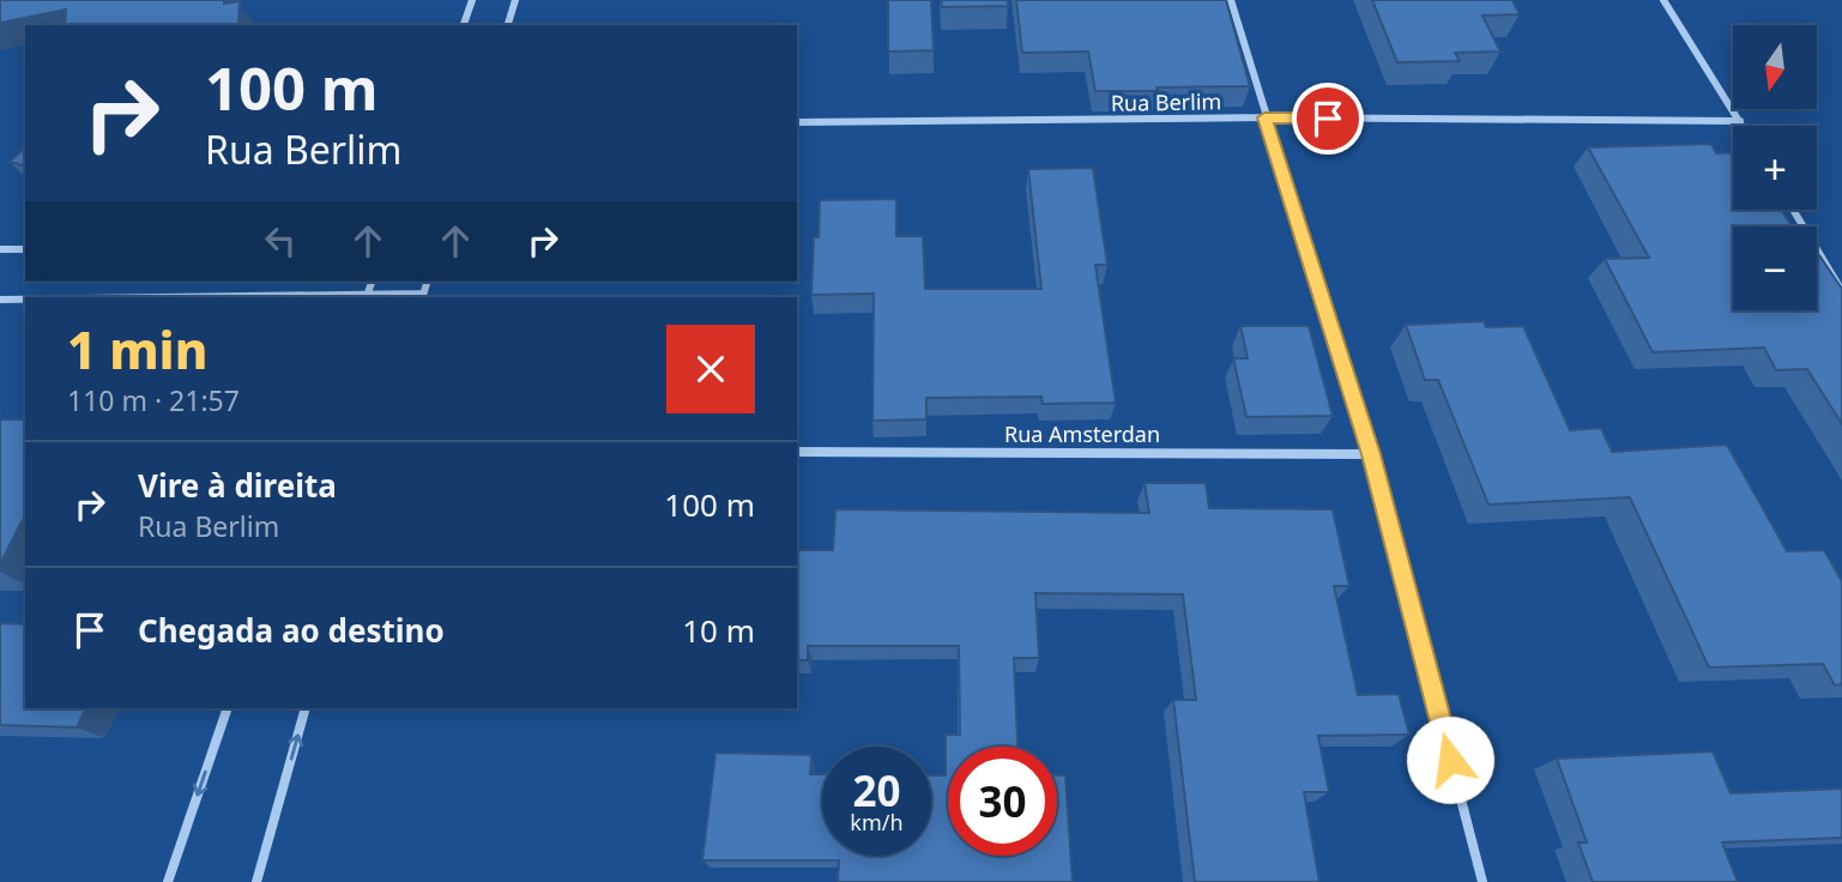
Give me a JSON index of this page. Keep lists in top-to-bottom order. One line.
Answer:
{"streets":{"street":["Rua Berlim","Rua Amsterdan"]},"north":"bottom","page":{"map_buttons":["+","−"],"turn":["100 m","Rua Berlim"],"heading":["1 min","110 m · 21:57"],"list":[{"name":"Vire à direita","note":"Rua Berlim","value":"100 m"},{"name":"Chegada ao destino","value":"10 m"}],"speed":"20 km/h","limit":"30"}}
